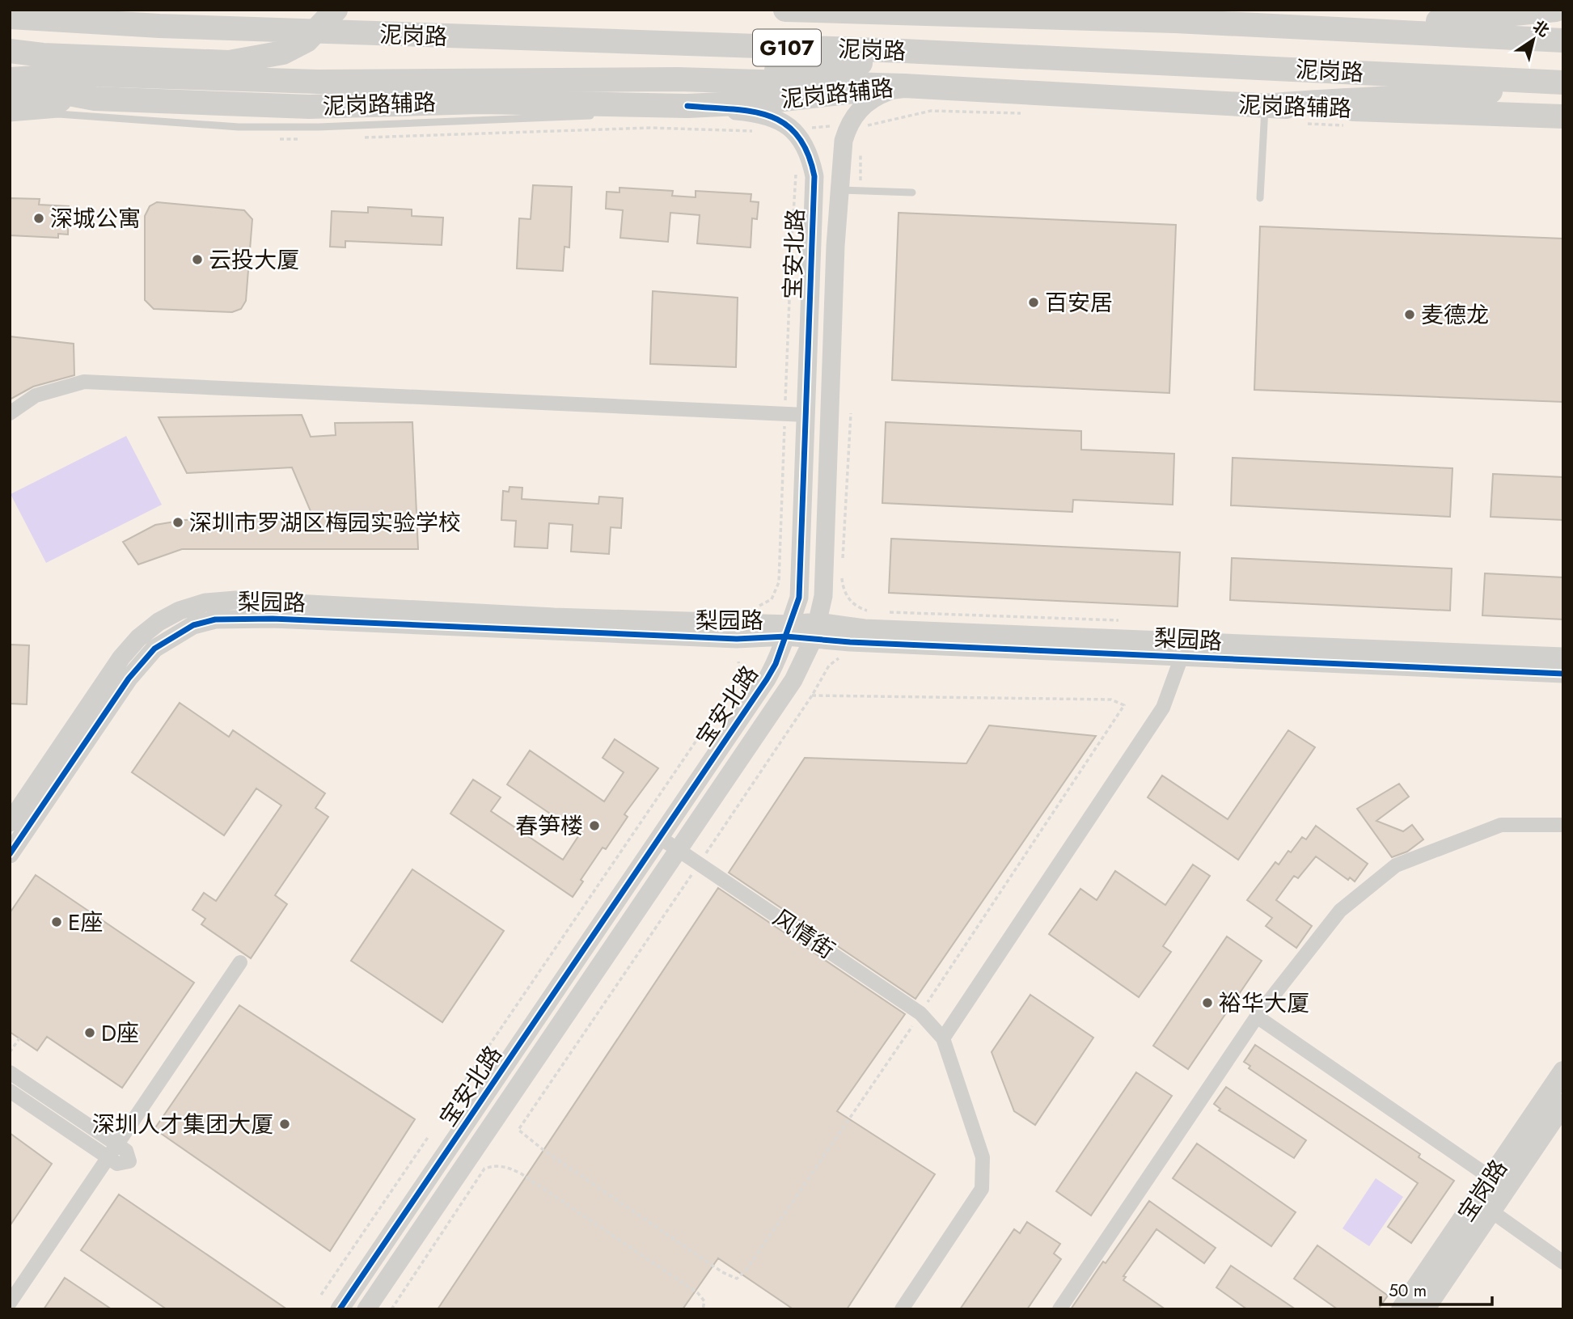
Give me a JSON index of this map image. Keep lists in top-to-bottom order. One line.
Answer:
{"streets":{"main road":["泥岗路","G107","泥岗路辅路","宝岗路"],"street":["宝安北路","梨园路","风情街"]},"crossings":[["泥岗路辅路","宝安北路"],["宝安北路","梨园路"],["宝安北路","风情街"]],"places":["深城公寓","云投大厦","百安居","麦德龙","深圳市罗湖区梅园实验学校","春笋楼","E座","裕华大厦","D座","深圳人才集团大厦"],"scale_bar":"50 m","north":"top right"}
